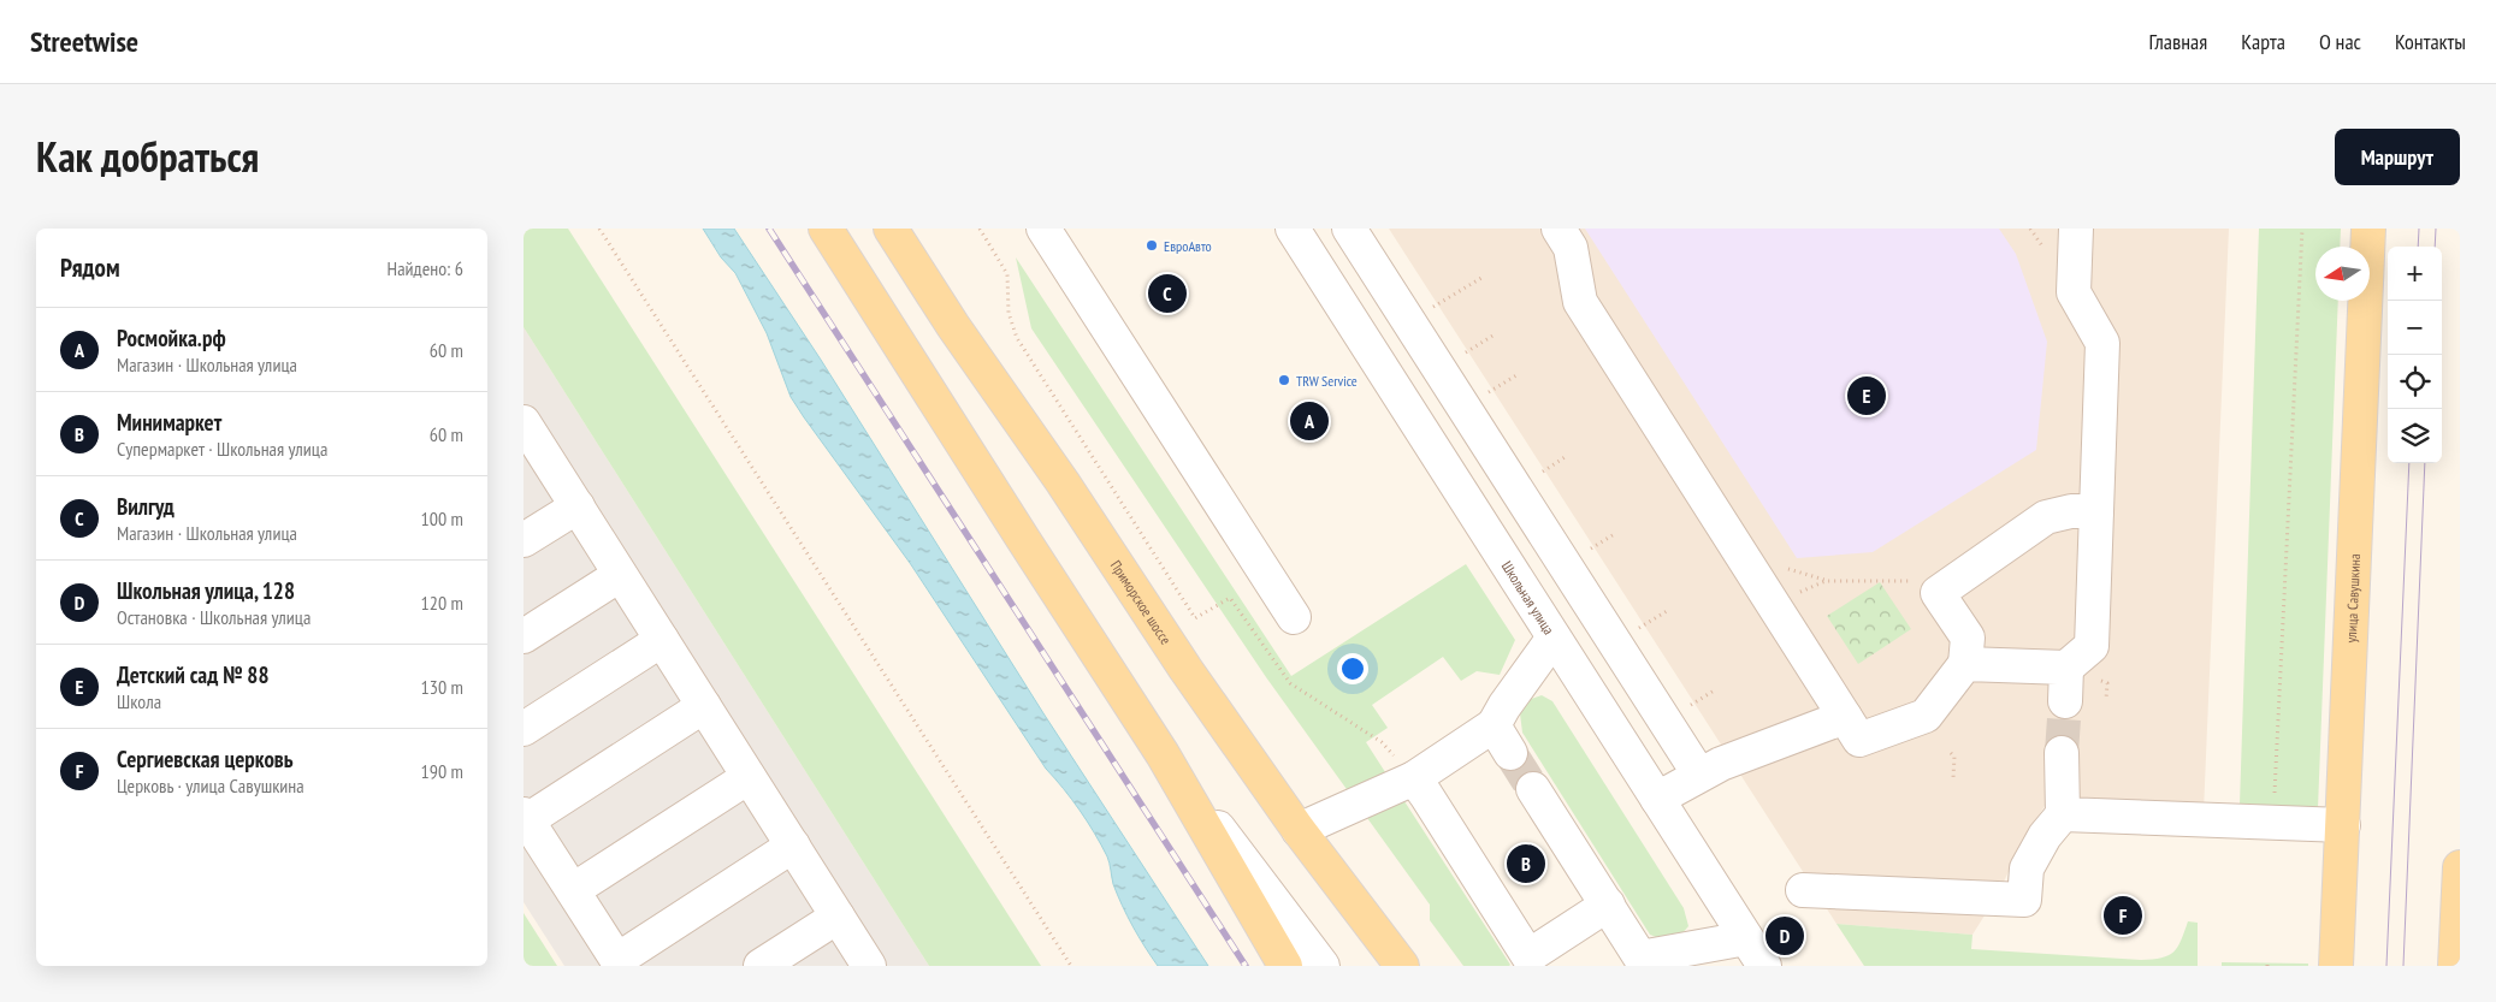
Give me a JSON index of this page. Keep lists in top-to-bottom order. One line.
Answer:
{"streets":{"main road":["улица Савушкина","Приморское шоссе"],"street":["Школьная улица"]},"places":["ЕвроАвто","TRW Service"],"north":"left","page":{"header":"Streetwise","nav":["Главная","Карта","О нас","Контакты"],"title":"Как добраться","buttons":"Маршрут","heading":["Рядом","Найдено: 6"],"map_buttons":["+","−"],"pins":["C","E","A","B","F","D"],"list":[{"mark":"A","name":"Росмойка.рф","note":"Магазин · Школьная улица","value":"60 m"},{"mark":"B","name":"Минимаркет","note":"Супермаркет · Школьная улица","value":"60 m"},{"mark":"C","name":"Вилгуд","note":"Магазин · Школьная улица","value":"100 m"},{"mark":"D","name":"Школьная улица, 128","note":"Остановка · Школьная улица","value":"120 m"},{"mark":"E","name":"Детский сад № 88","note":"Школа","value":"130 m"},{"mark":"F","name":"Сергиевская церковь","note":"Церковь · улица Савушкина","value":"190 m"}]}}
